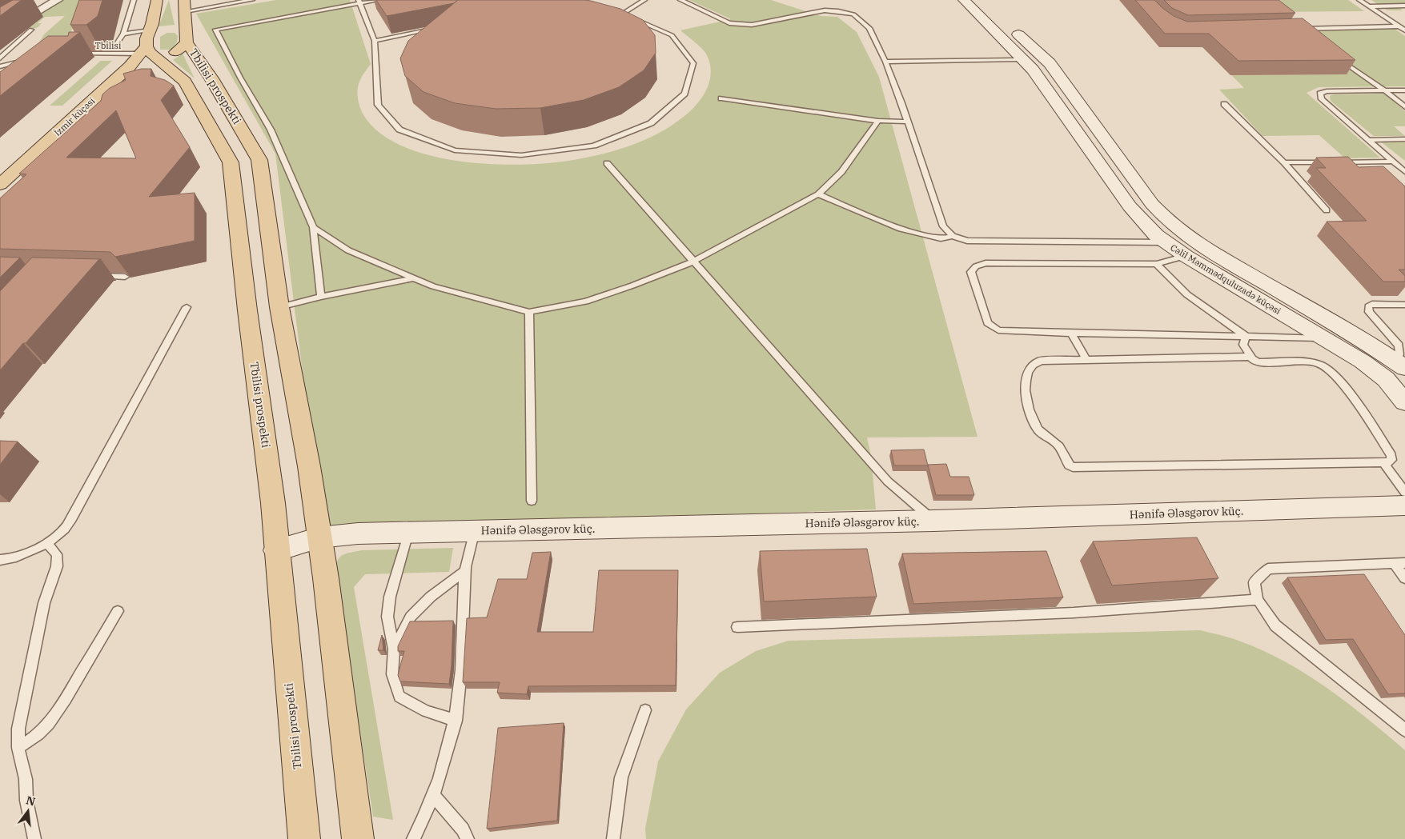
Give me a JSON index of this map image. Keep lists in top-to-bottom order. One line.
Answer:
{"streets":{"main road":["Tbilisi prospekti","İzmir küçəsi","Cəlil Məmmədquluzadə küçəsi","Hənifə Ələsgərov küç."],"lane":["Tbilisi"]},"crossings":[["Tbilisi","Tbilisi prospekti"],["Tbilisi","İzmir küçəsi"],["Tbilisi prospekti","İzmir küçəsi"],["Tbilisi prospekti","Hənifə Ələsgərov küç."]],"north":"top"}
